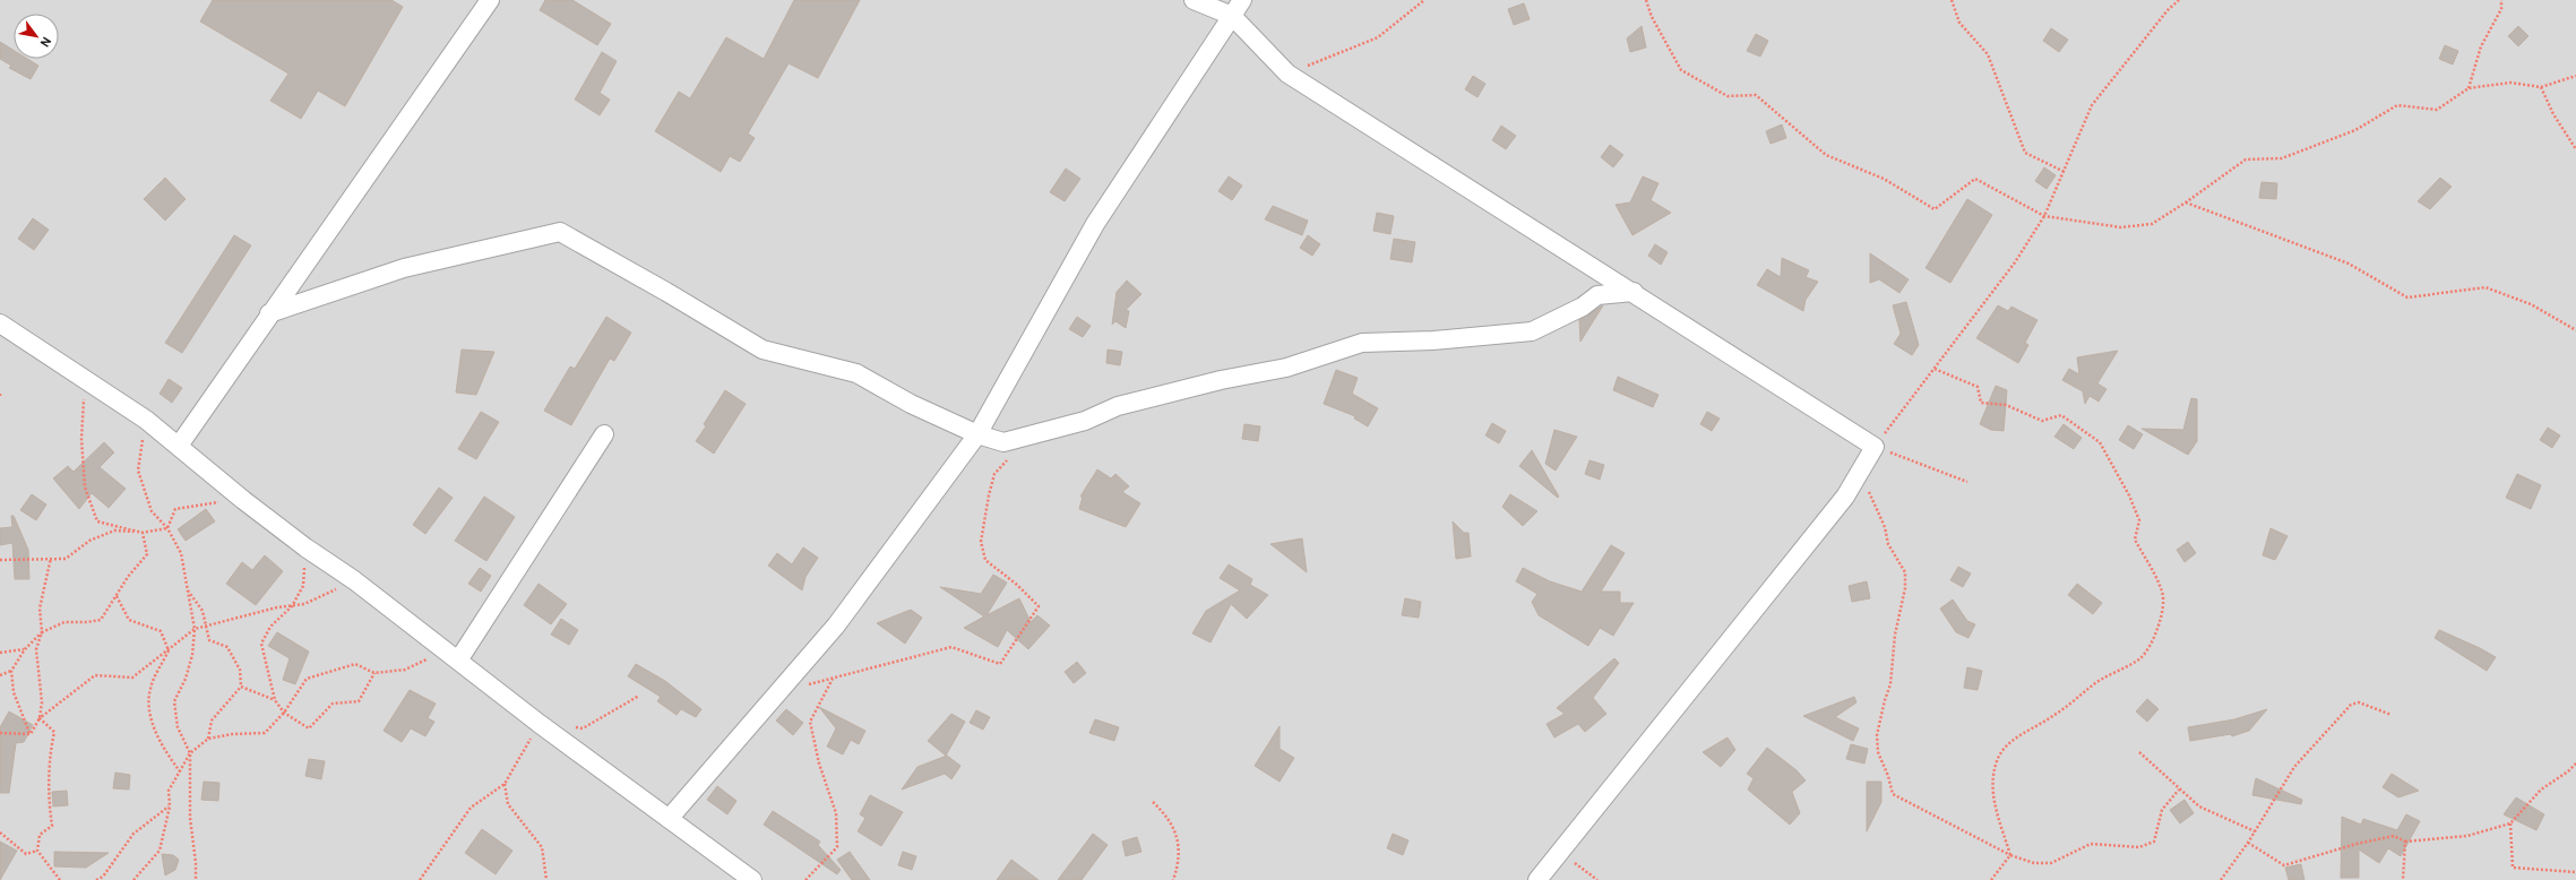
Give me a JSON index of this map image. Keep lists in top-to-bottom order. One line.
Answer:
{"north":"bottom right"}
